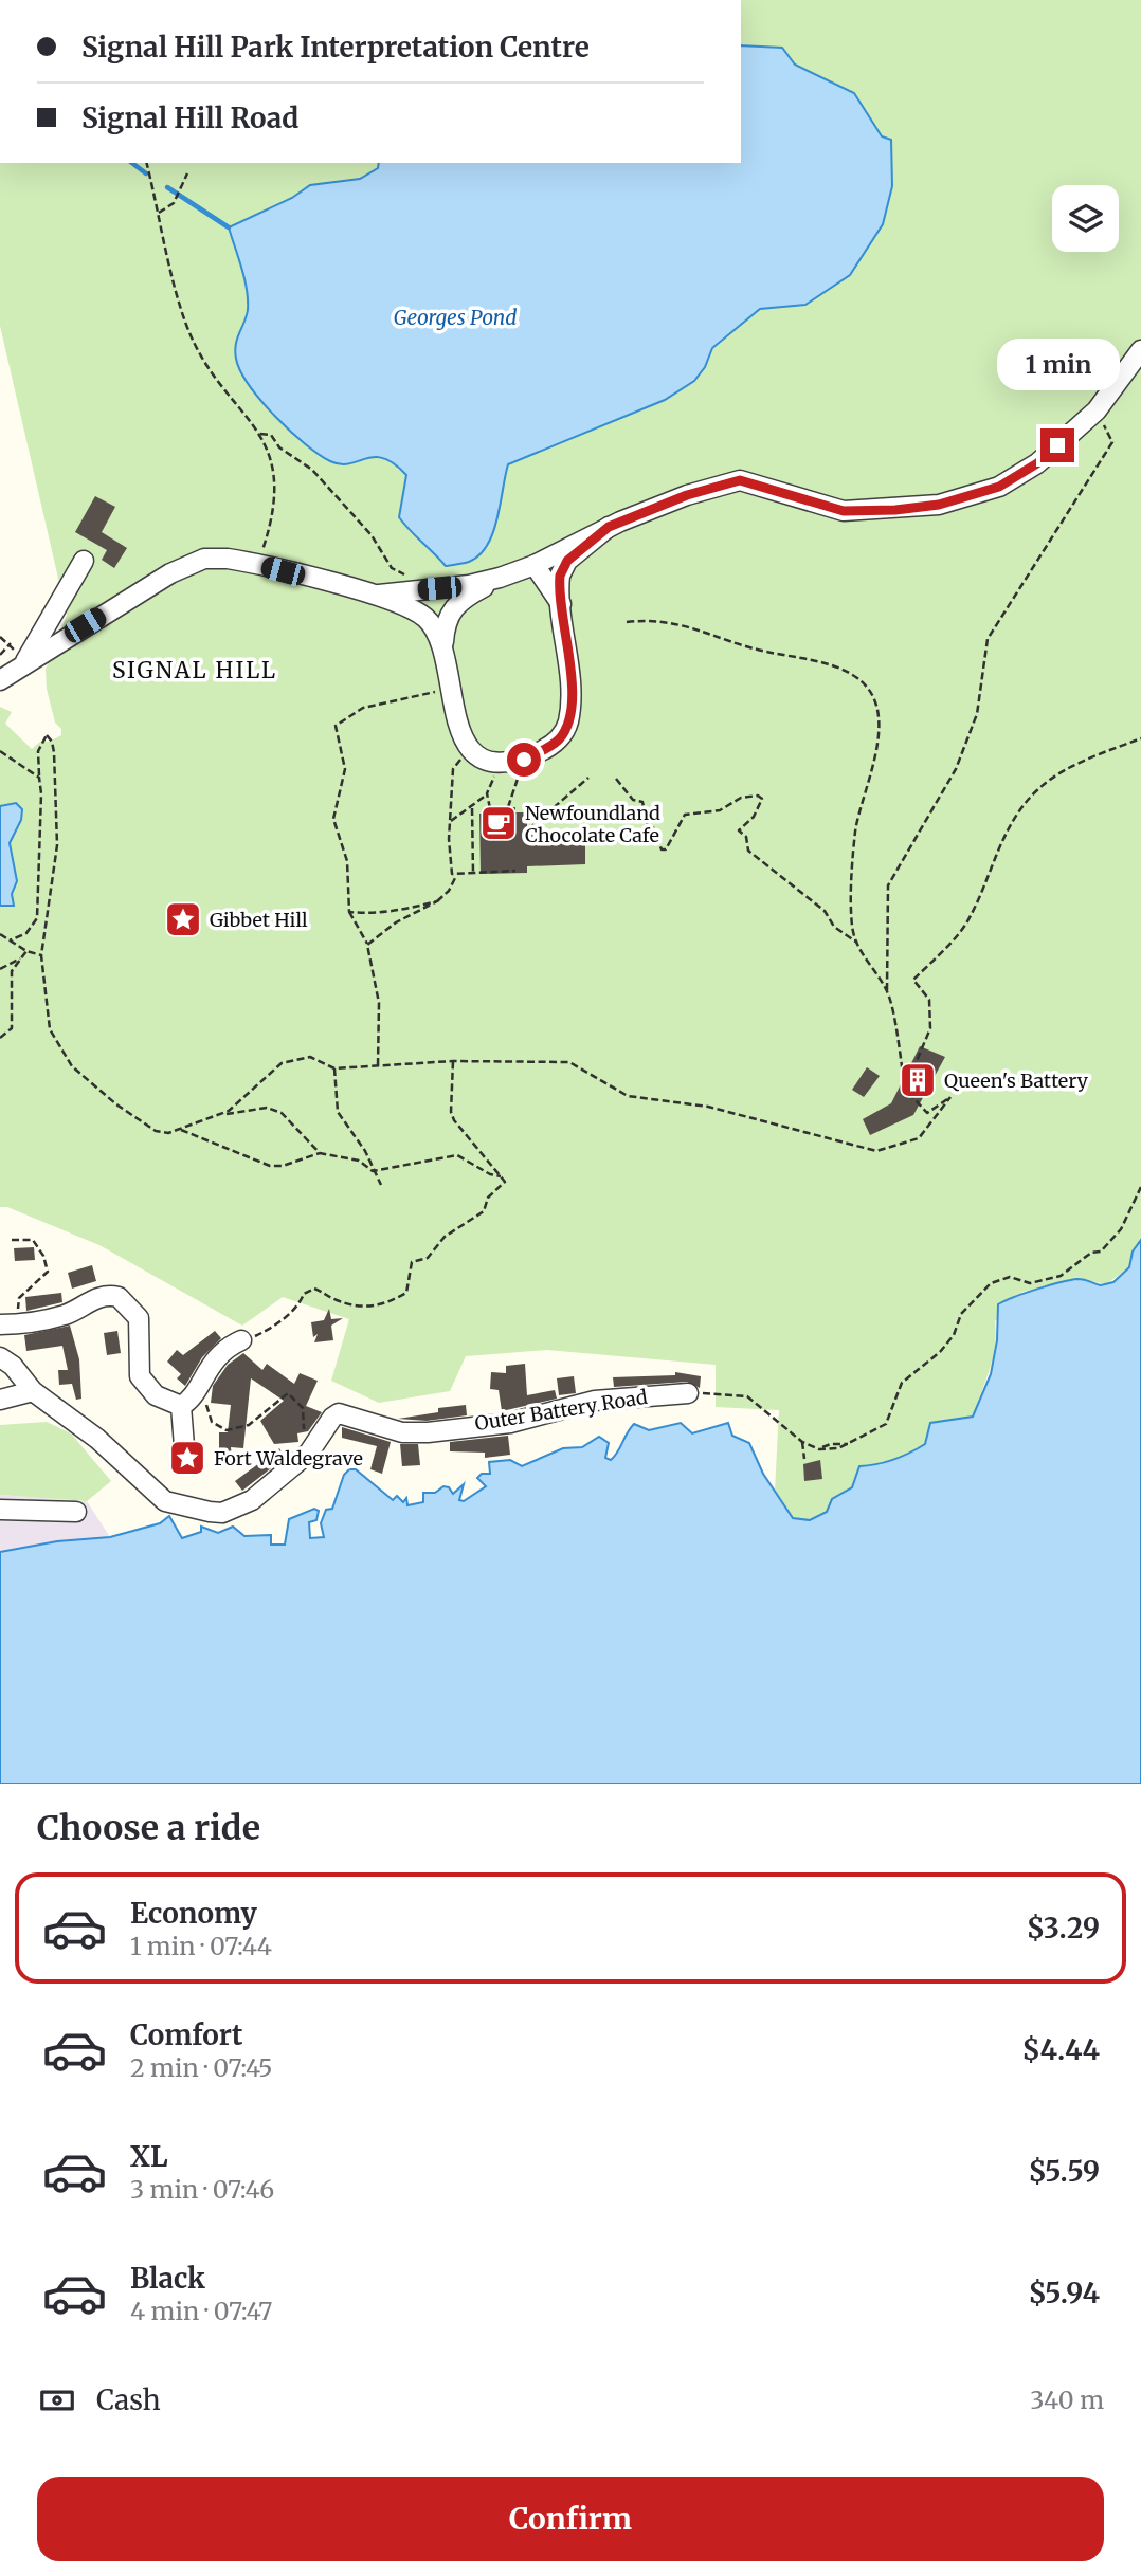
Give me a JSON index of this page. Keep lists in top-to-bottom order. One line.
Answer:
{"streets":{"street":["Outer Battery Road"]},"districts":["SIGNAL HILL"],"water":["Georges Pond"],"places":{"cafe":["Newfoundland Chocolate Cafe"],"place":["Gibbet Hill","Fort Waldegrave"],"building":["Queen's Battery"]},"page":{"banner":["Signal Hill Park Interpretation Centre","Signal Hill Road"],"bubble":"1 min","heading":"Choose a ride","list":[{"name":"Economy","note":"1 min · 07:44","value":"$3.29"},{"name":"Comfort","note":"2 min · 07:45","value":"$4.44"},{"name":"XL","note":"3 min · 07:46","value":"$5.59"},{"name":"Black","note":"4 min · 07:47","value":"$5.94"}],"pay":["Cash","340 m"],"buttons":"Confirm"}}
